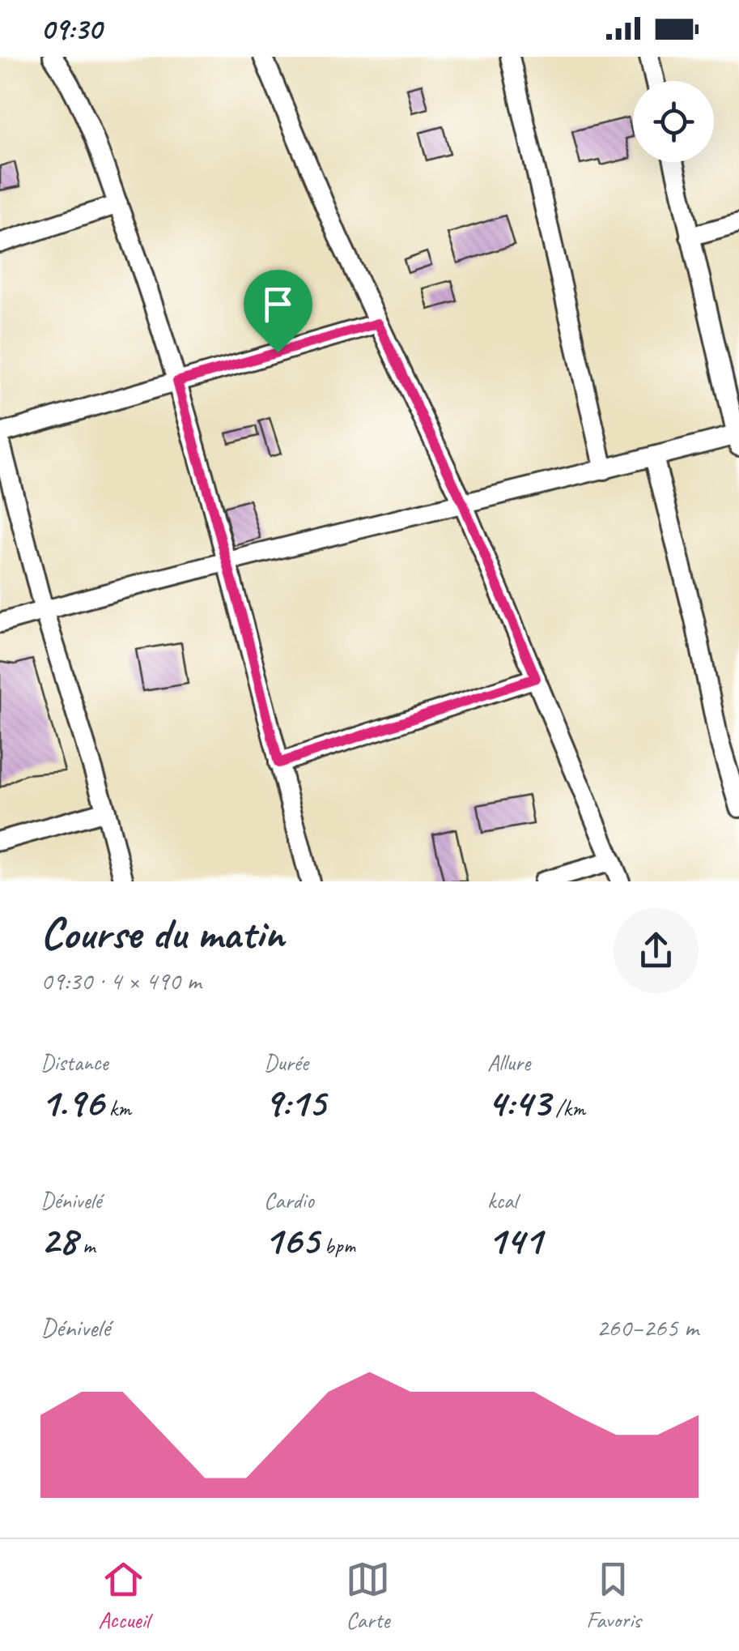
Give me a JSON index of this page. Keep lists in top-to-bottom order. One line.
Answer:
{"page":{"status":"09:30","heading":["Course du matin","09:30 · 4 × 490 m"],"stats":[["Distance","1.96 km"],["Durée","9:15"],["Allure","4:43 /km"],["Dénivelé","28 m"],["Cardio","165 bpm"],["kcal","141"]],"chart":["Dénivelé","260–265 m"],"tabs":["Accueil","Carte","Favoris"]}}
